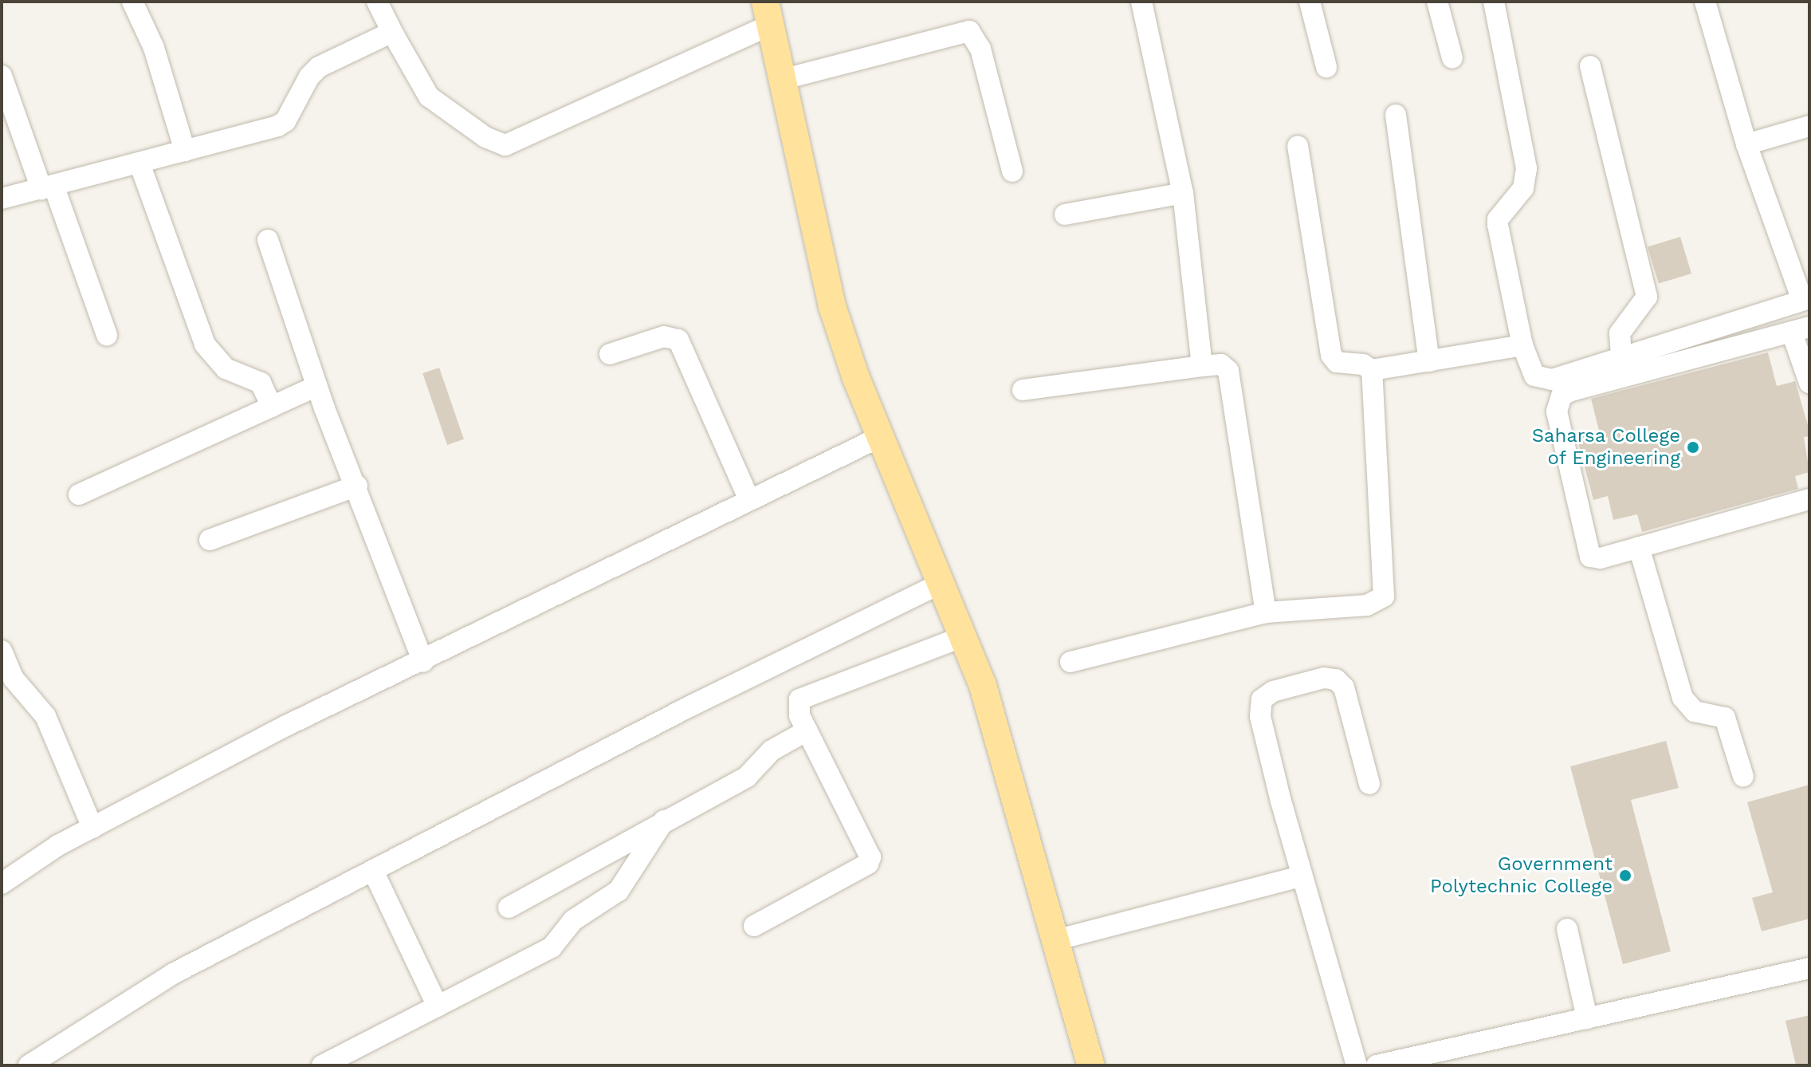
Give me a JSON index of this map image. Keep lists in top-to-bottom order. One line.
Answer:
{"places":["Saharsa College of Engineering","Government Polytechnic College"]}
